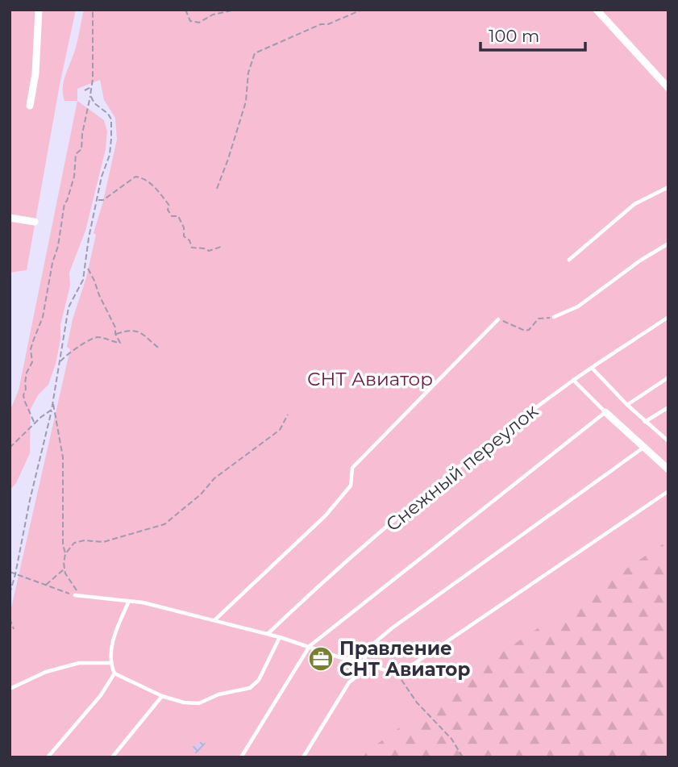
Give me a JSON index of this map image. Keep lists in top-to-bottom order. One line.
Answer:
{"streets":{"lane":["Снежный переулок"]},"parks":["СНТ Авиатор"],"places":{"office":["Правление СНТ Авиатор"]},"scale_bar":"100 m"}
